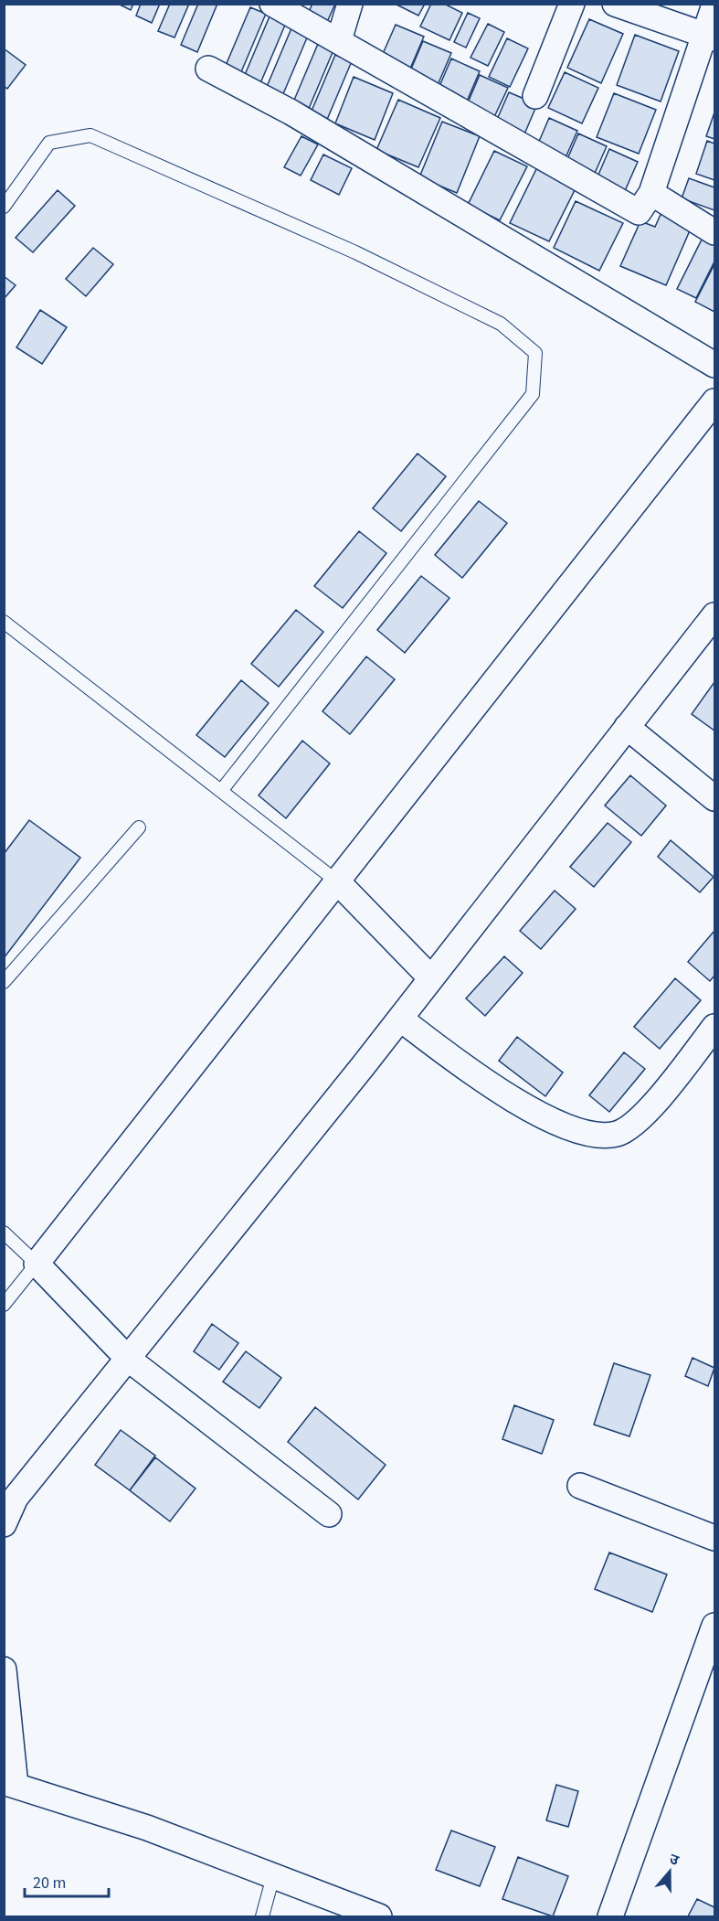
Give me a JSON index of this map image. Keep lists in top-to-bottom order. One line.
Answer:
{"scale_bar":"20 m","north":"top"}
